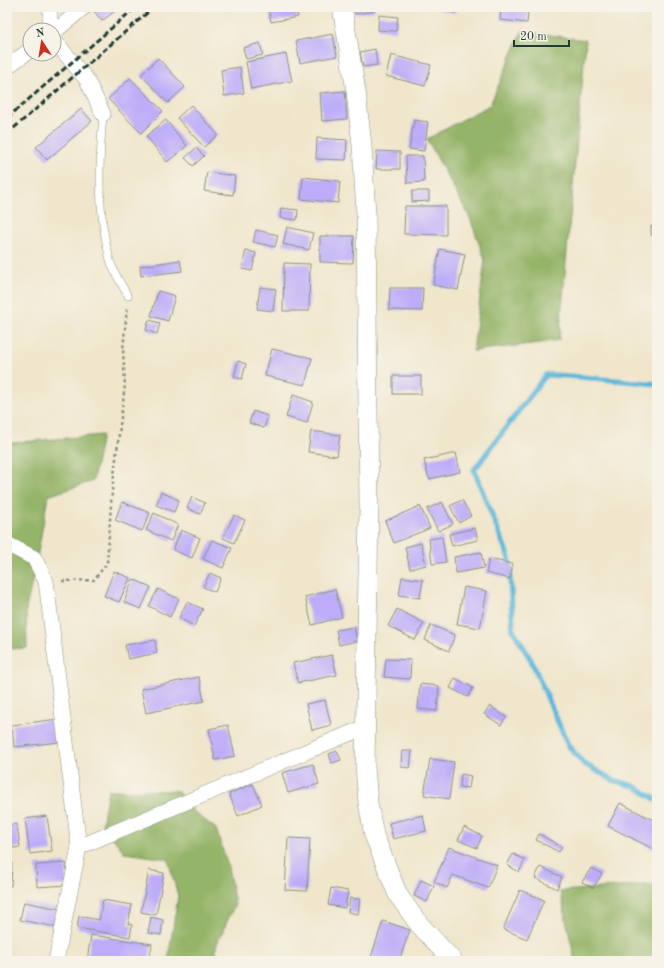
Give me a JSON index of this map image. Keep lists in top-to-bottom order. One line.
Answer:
{"scale_bar":"20 m","north":"top"}
